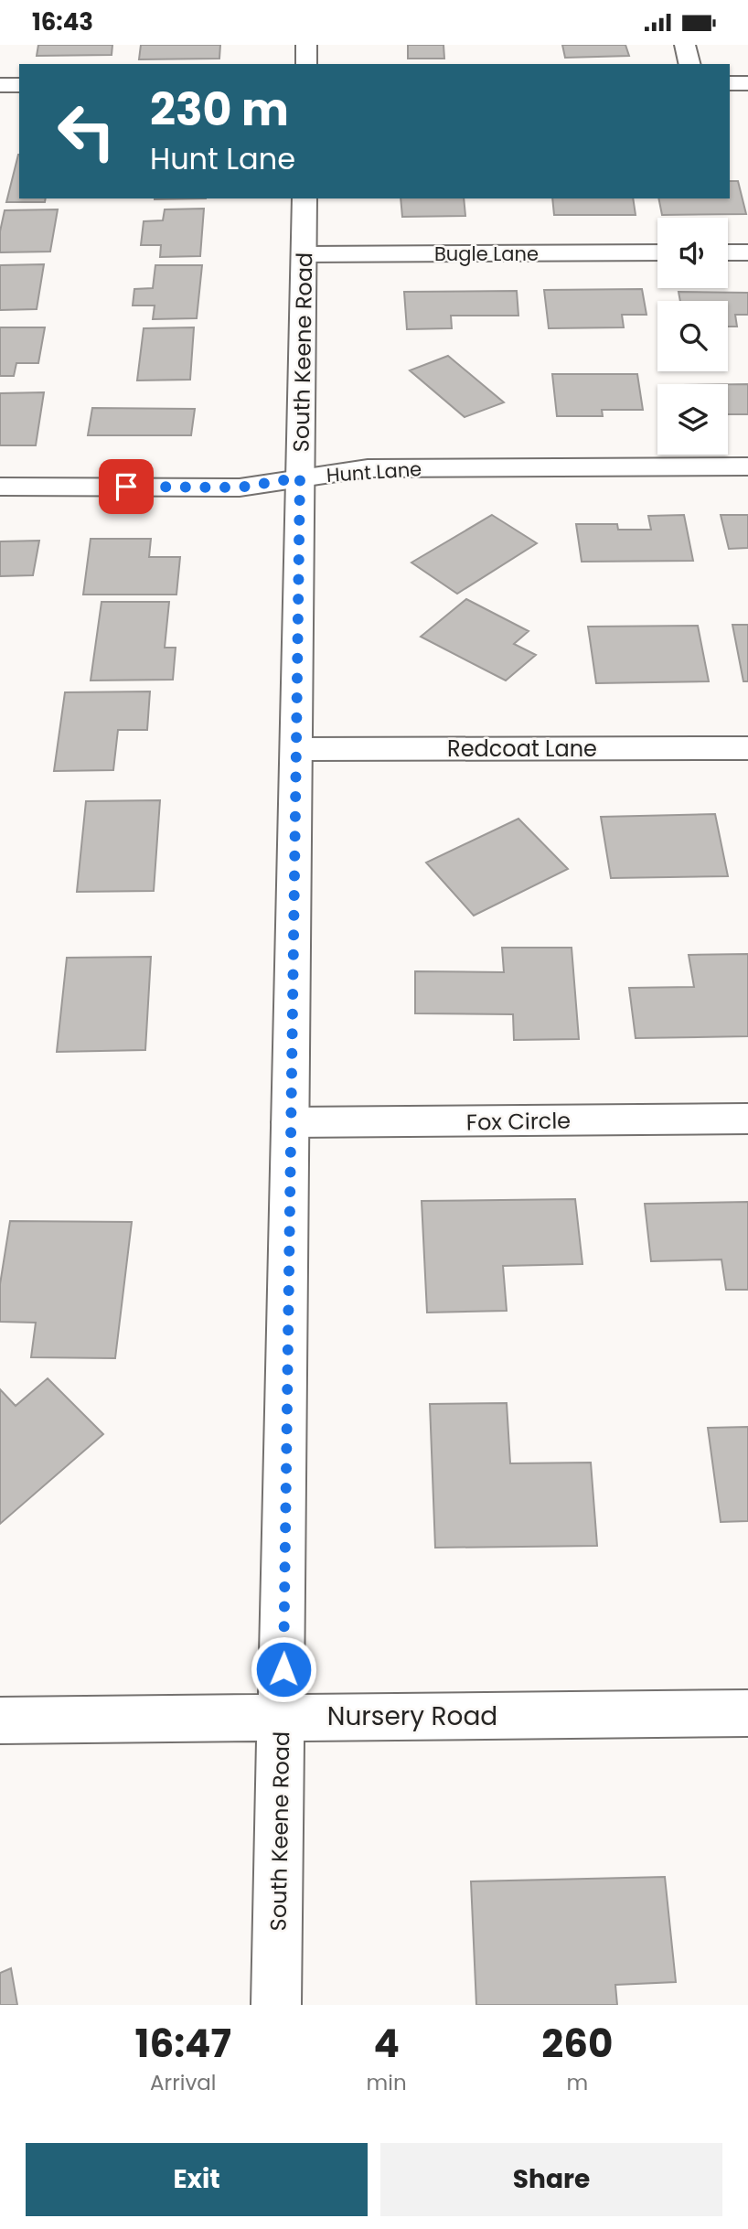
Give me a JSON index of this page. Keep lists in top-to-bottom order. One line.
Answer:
{"streets":{"street":["Bugle Lane","South Keene Road","Hunt Lane","Redcoat Lane","Fox Circle","Nursery Road"]},"crossings":[["Bugle Lane","South Keene Road"],["South Keene Road","Hunt Lane"],["South Keene Road","Redcoat Lane"],["South Keene Road","Fox Circle"],["South Keene Road","Nursery Road"]],"page":{"status":"16:43","turn":["230 m","Hunt Lane"],"eta":["16:47","Arrival","4","min","260","m"],"buttons":["Exit","Share"]}}
